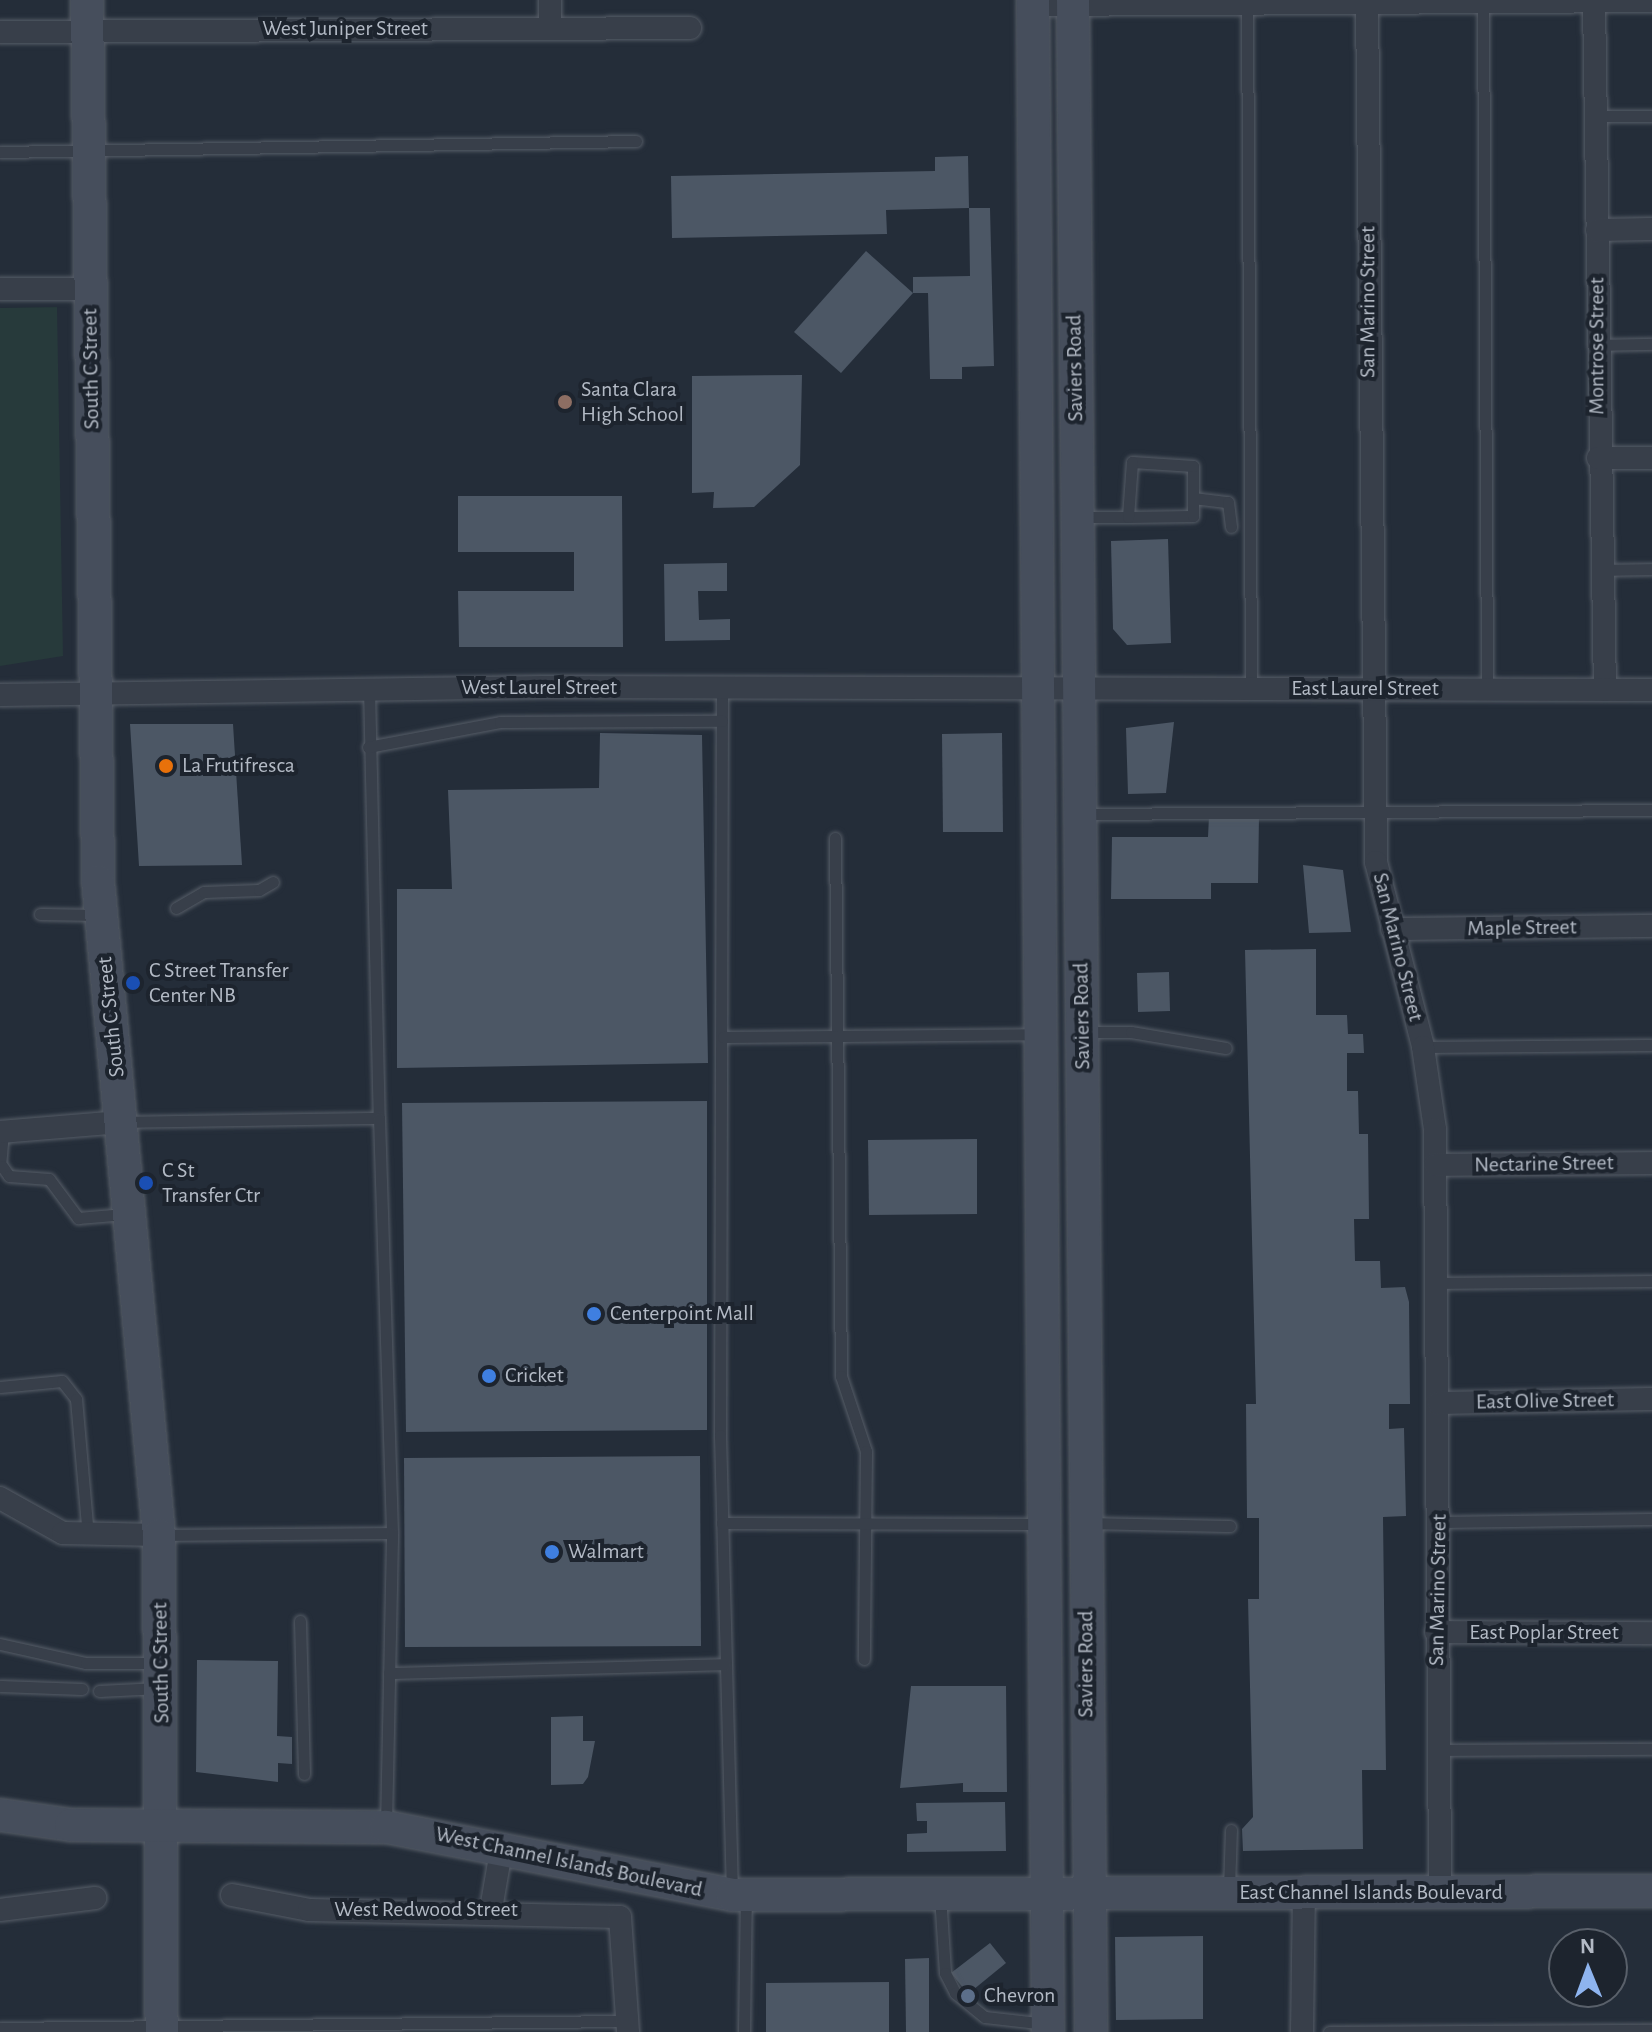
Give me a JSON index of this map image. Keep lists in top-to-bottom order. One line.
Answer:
{"streets":{"main road":["Saviers Road","South C Street","West Channel Islands Boulevard","East Channel Islands Boulevard"],"street":["West Juniper Street","San Marino Street","Montrose Street","West Laurel Street","East Laurel Street","Maple Street","Nectarine Street","East Olive Street","East Poplar Street","West Redwood Street"]},"crossings":[["West Juniper Street","South C Street"],["San Marino Street","East Laurel Street"],["San Marino Street","Maple Street"],["San Marino Street","Nectarine Street"],["San Marino Street","East Olive Street"],["San Marino Street","East Poplar Street"],["San Marino Street","East Channel Islands Boulevard"],["Montrose Street","East Laurel Street"],["Saviers Road","West Laurel Street"],["Saviers Road","East Laurel Street"],["Saviers Road","West Channel Islands Boulevard"],["Saviers Road","East Channel Islands Boulevard"],["South C Street","West Laurel Street"],["South C Street","West Channel Islands Boulevard"],["West Laurel Street","East Laurel Street"],["West Channel Islands Boulevard","East Channel Islands Boulevard"]],"places":["Santa Clara High School","La Frutifresca","C Street Transfer Center NB","C St Transfer Ctr","Centerpoint Mall","Cricket","Walmart","Chevron"],"north":"top"}
